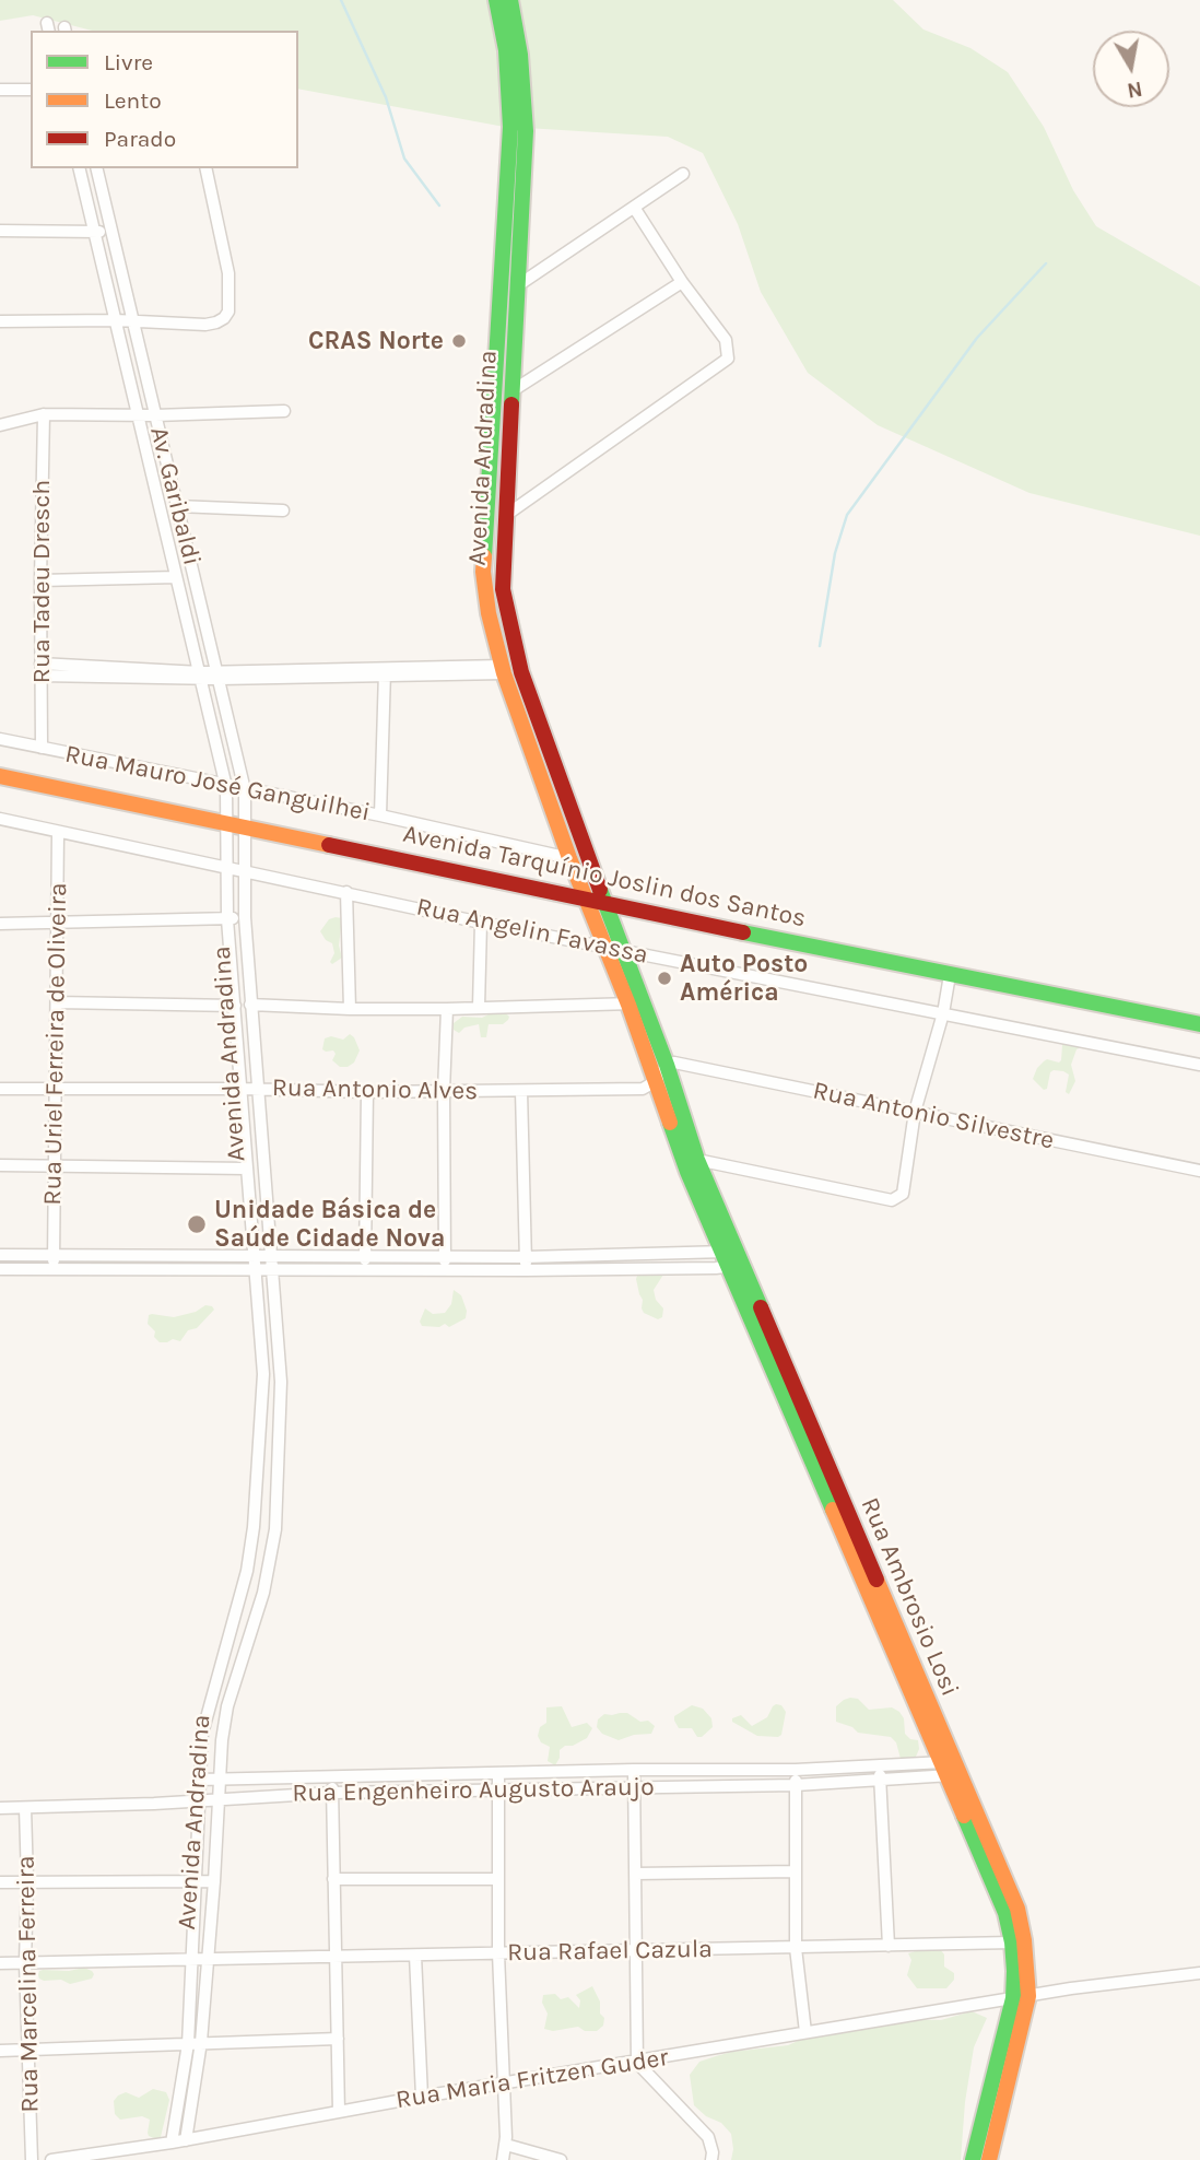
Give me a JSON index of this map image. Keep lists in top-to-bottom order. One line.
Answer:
{"streets":{"street":["Avenida Andradina","Av. Garibaldi","Rua Tadeu Dresch","Rua Mauro José Ganguilhei","Avenida Tarquínio Joslin dos Santos","Rua Angelin Favassa","Rua Uriel Ferreira de Oliveira","Rua Antonio Alves","Rua Antonio Silvestre","Rua Ambrosio Losi","Rua Engenheiro Augusto Araujo","Rua Rafael Cazula","Rua Marcelina Ferreira","Rua Maria Fritzen Guder"]},"crossings":[["Avenida Andradina","Av. Garibaldi"],["Avenida Andradina","Rua Mauro José Ganguilhei"],["Avenida Andradina","Avenida Tarquínio Joslin dos Santos"],["Avenida Andradina","Rua Angelin Favassa"],["Avenida Andradina","Rua Antonio Alves"],["Avenida Andradina","Rua Ambrosio Losi"],["Avenida Andradina","Rua Engenheiro Augusto Araujo"],["Avenida Andradina","Rua Rafael Cazula"],["Avenida Andradina","Rua Maria Fritzen Guder"],["Av. Garibaldi","Rua Mauro José Ganguilhei"],["Av. Garibaldi","Avenida Tarquínio Joslin dos Santos"],["Av. Garibaldi","Rua Angelin Favassa"],["Av. Garibaldi","Rua Antonio Alves"],["Av. Garibaldi","Rua Engenheiro Augusto Araujo"],["Av. Garibaldi","Rua Rafael Cazula"],["Av. Garibaldi","Rua Maria Fritzen Guder"],["Rua Tadeu Dresch","Rua Mauro José Ganguilhei"],["Rua Angelin Favassa","Rua Uriel Ferreira de Oliveira"],["Rua Uriel Ferreira de Oliveira","Rua Antonio Alves"],["Rua Antonio Alves","Rua Ambrosio Losi"],["Rua Antonio Silvestre","Rua Ambrosio Losi"],["Rua Ambrosio Losi","Rua Engenheiro Augusto Araujo"],["Rua Ambrosio Losi","Rua Rafael Cazula"],["Rua Ambrosio Losi","Rua Maria Fritzen Guder"],["Rua Engenheiro Augusto Araujo","Rua Marcelina Ferreira"],["Rua Rafael Cazula","Rua Marcelina Ferreira"]],"places":["CRAS Norte","Auto Posto América","Unidade Básica de Saúde Cidade Nova"],"legend":["Livre","Lento","Parado"],"north":"bottom"}
